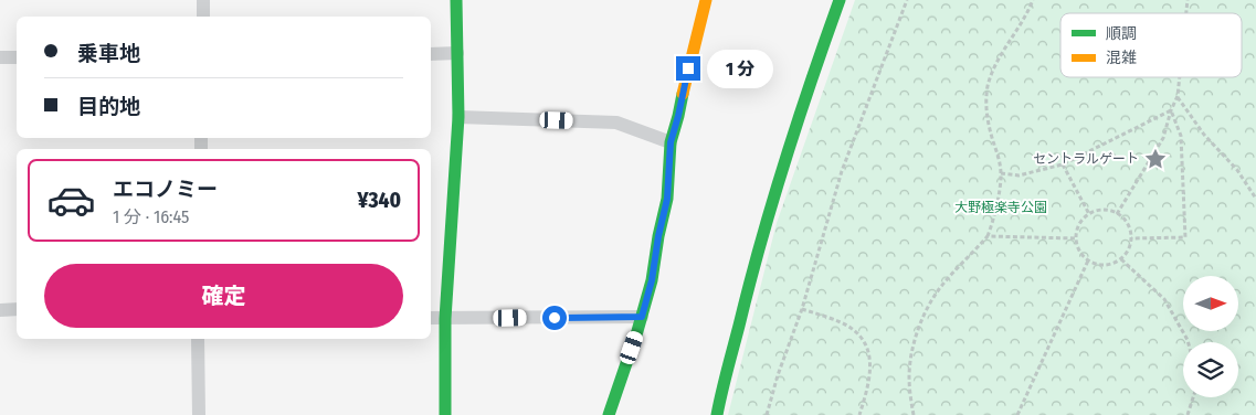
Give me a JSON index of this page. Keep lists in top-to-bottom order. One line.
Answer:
{"parks":["大野極楽寺公園"],"places":{"place":["セントラルゲート"]},"legend":["順調","混雑"],"north":"right","page":{"banner":["乗車地","目的地"],"bubble":"1 分","list":[{"name":"エコノミー","note":"1 分 · 16:45","value":"¥340"}],"buttons":"確定"}}
